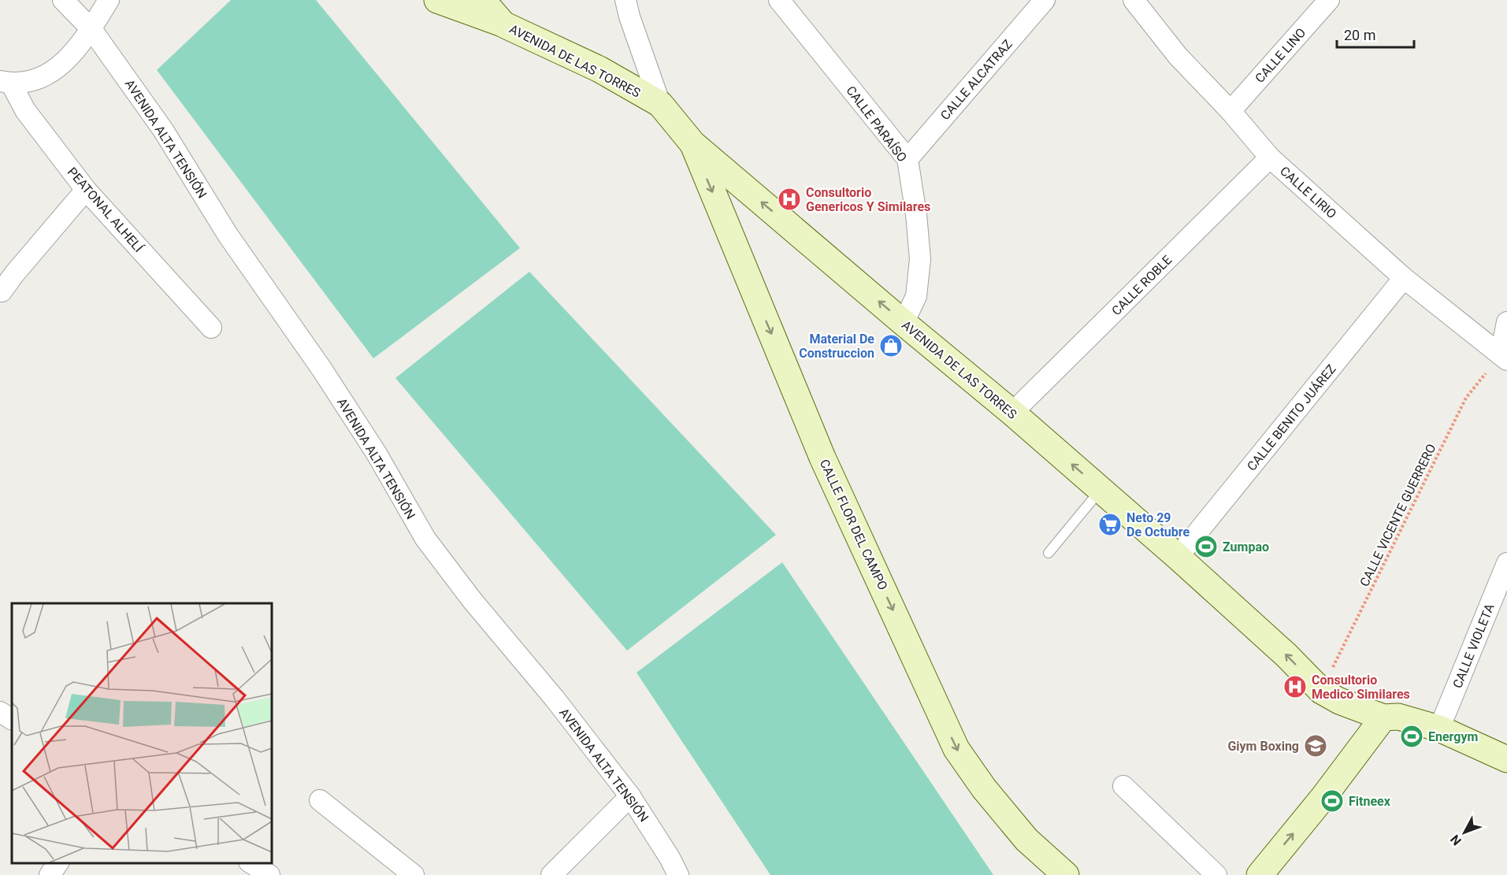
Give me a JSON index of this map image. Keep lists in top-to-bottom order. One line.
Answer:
{"streets":{"street":["CALLE LINO","AVENIDA DE LAS TORRES","CALLE ALCATRAZ","CALLE PARAÍSO","AVENIDA ALTA TENSIÓN","CALLE LIRIO","PEATONAL ALHELÍ","CALLE ROBLE","CALLE BENITO JUÁREZ","CALLE FLOR DEL CAMPO","CALLE VIOLETA"],"path":["CALLE VICENTE GUERRERO"]},"crossings":[["CALLE LINO","CALLE LIRIO"],["AVENIDA DE LAS TORRES","CALLE PARAÍSO"],["AVENIDA DE LAS TORRES","CALLE ROBLE"],["AVENIDA DE LAS TORRES","CALLE BENITO JUÁREZ"],["AVENIDA DE LAS TORRES","CALLE VICENTE GUERRERO"],["AVENIDA DE LAS TORRES","CALLE FLOR DEL CAMPO"],["AVENIDA DE LAS TORRES","CALLE VIOLETA"],["CALLE ALCATRAZ","CALLE PARAÍSO"],["CALLE LIRIO","CALLE ROBLE"],["CALLE LIRIO","CALLE BENITO JUÁREZ"],["CALLE LIRIO","CALLE VICENTE GUERRERO"]],"one_way":["AVENIDA DE LAS TORRES","CALLE FLOR DEL CAMPO"],"places":{"hospital":["Consultorio Genericos Y Similares","Consultorio Medico Similares"],"shop":["Material De Construccion"],"supermarket":["Neto 29 De Octubre"],"sports":["Zumpao","Energym","Fitneex"],"school or university":["Giym Boxing"]},"scale_bar":"20 m","north":"bottom left"}
